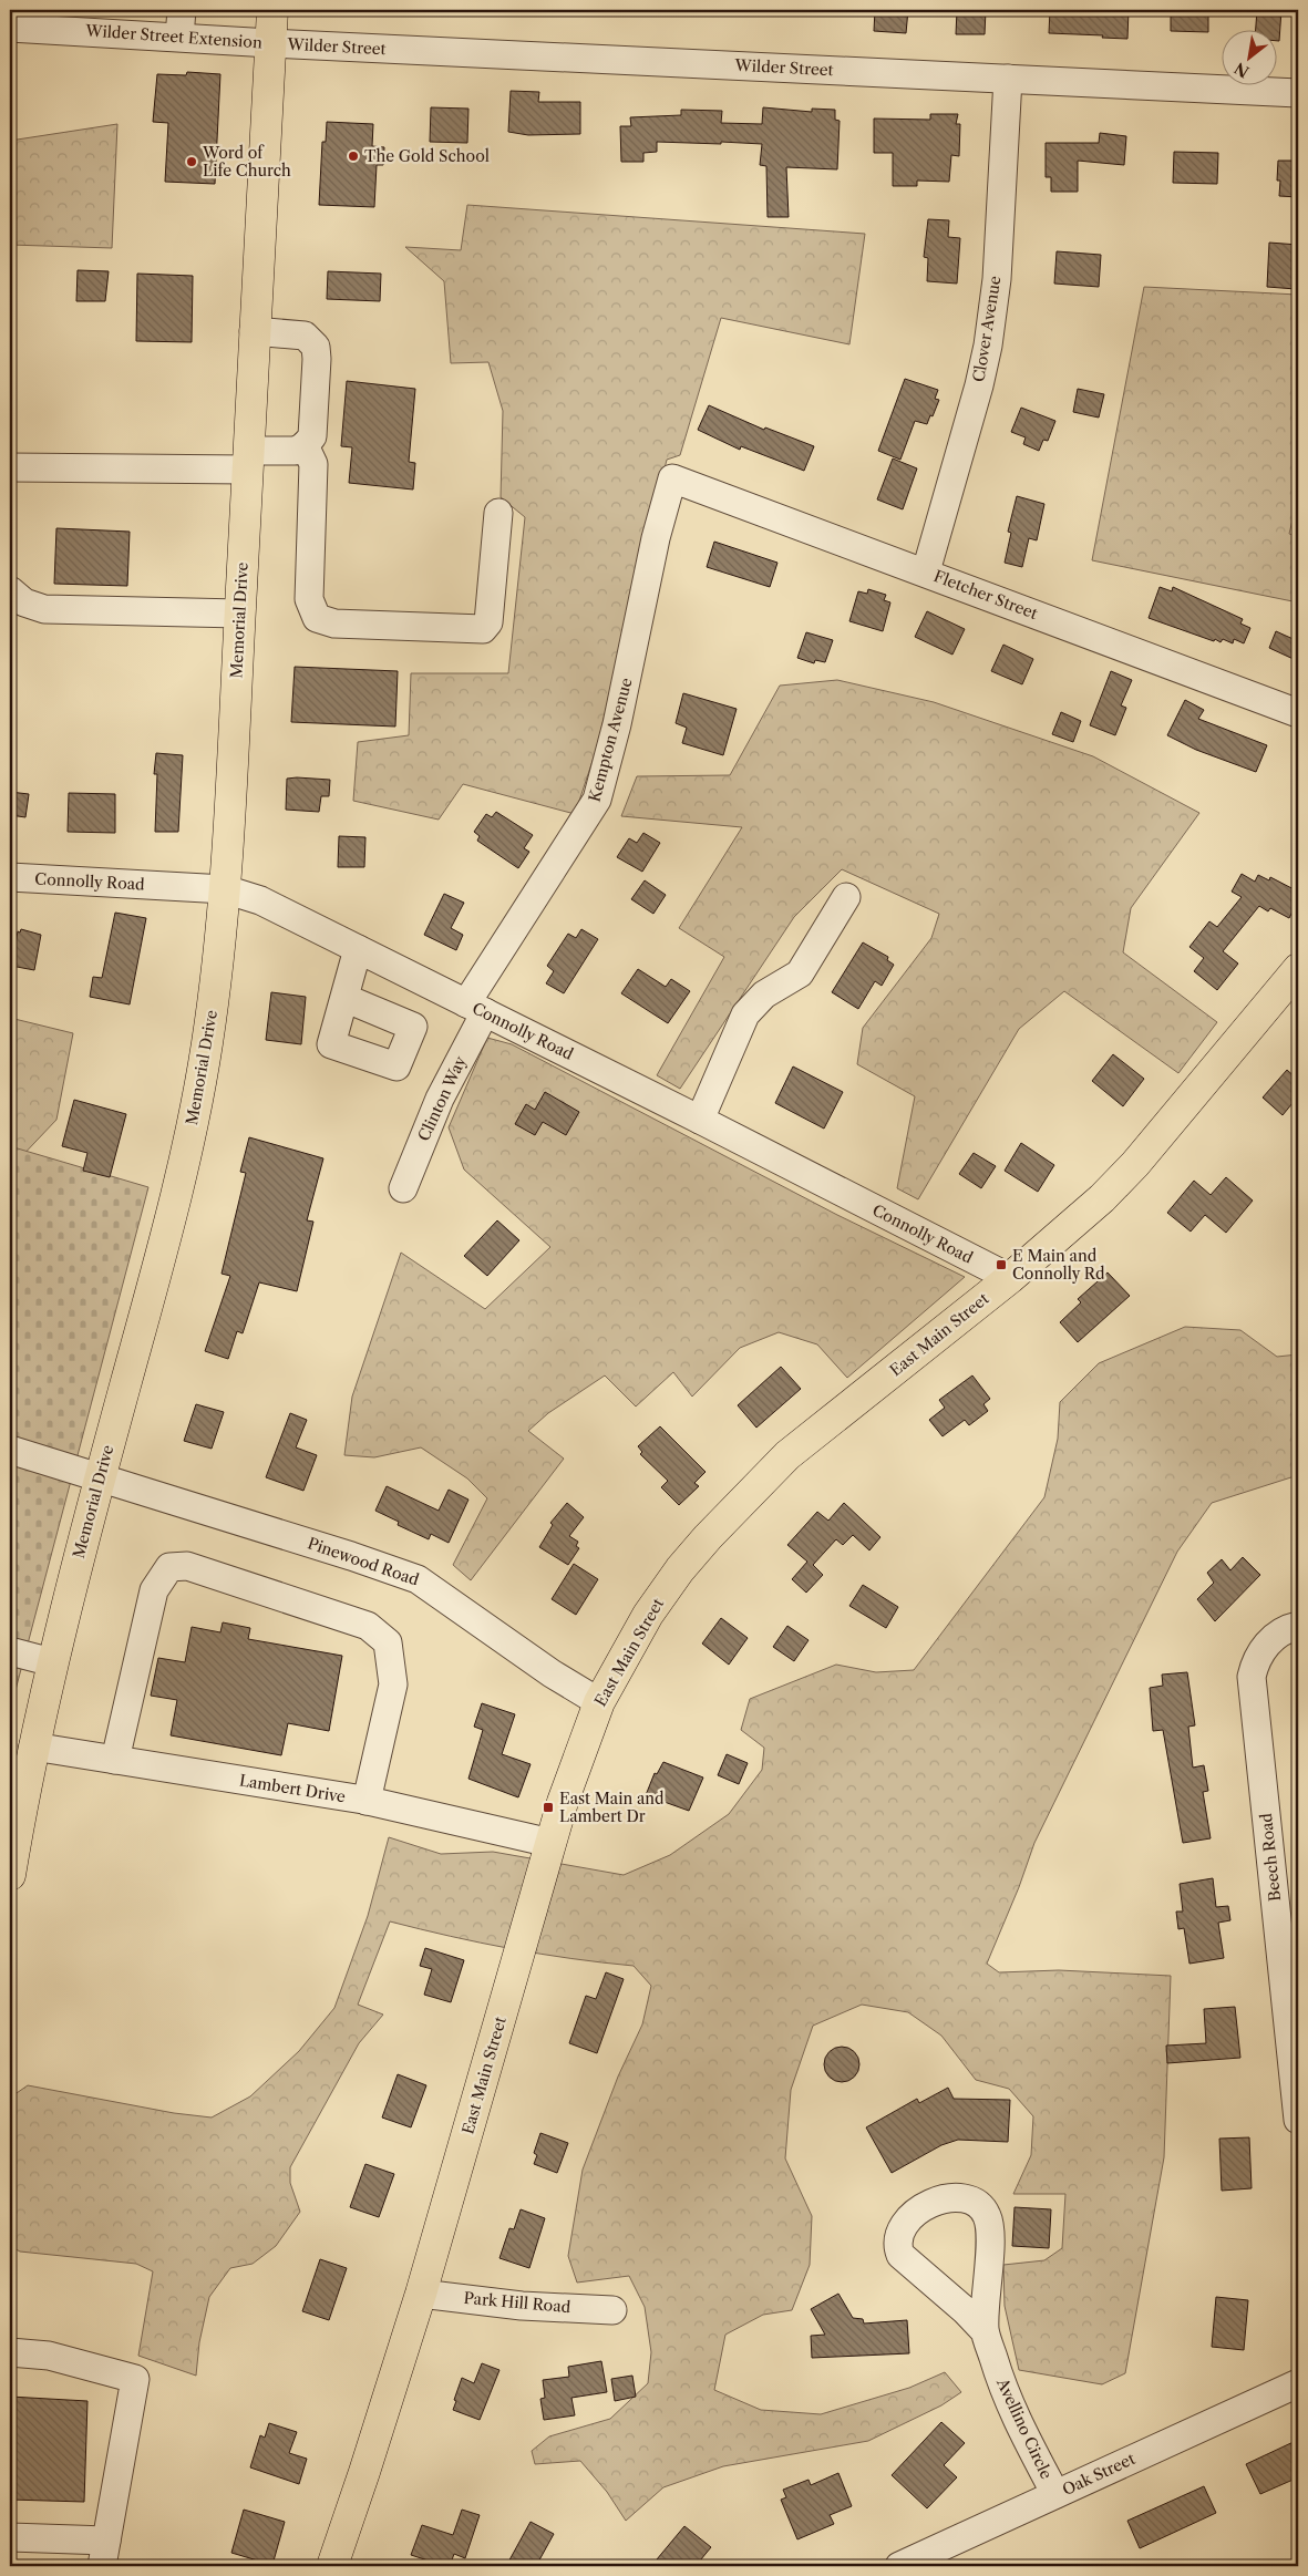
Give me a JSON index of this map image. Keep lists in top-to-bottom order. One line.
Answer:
{"streets":{"main road":["Memorial Drive","East Main Street"],"street":["Wilder Street Extension","Wilder Street","Clover Avenue","Fletcher Street","Kempton Avenue","Connolly Road","Clinton Way","Pinewood Road","Lambert Drive","Beech Road","Park Hill Road","Avellino Circle","Oak Street"]},"crossings":[["Wilder Street Extension","Wilder Street"],["Wilder Street Extension","Memorial Drive"],["Wilder Street","Clover Avenue"],["Wilder Street","Memorial Drive"],["Clover Avenue","Fletcher Street"],["Fletcher Street","Kempton Avenue"],["Memorial Drive","Connolly Road"],["Memorial Drive","Pinewood Road"],["Memorial Drive","Lambert Drive"],["Kempton Avenue","Connolly Road"],["Kempton Avenue","Clinton Way"],["Connolly Road","Clinton Way"],["Connolly Road","East Main Street"],["East Main Street","Pinewood Road"],["East Main Street","Lambert Drive"],["East Main Street","Park Hill Road"],["Avellino Circle","Oak Street"]],"places":{"other":["The Gold School","Word of Life Church"],"transit":["E Main and Connolly Rd","East Main and Lambert Dr"]},"north":"bottom left"}
